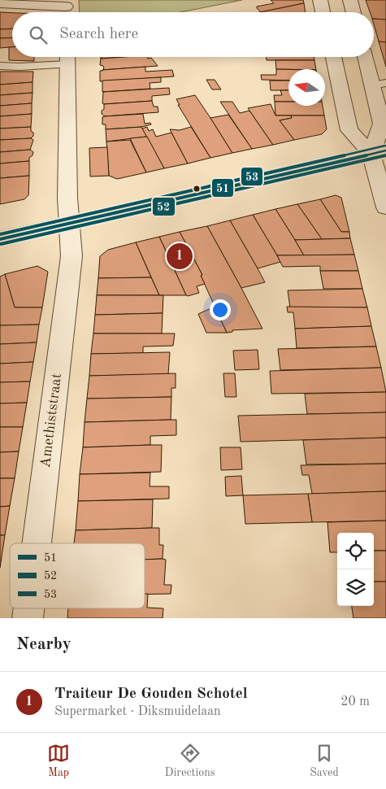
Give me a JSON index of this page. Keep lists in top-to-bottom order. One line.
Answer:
{"streets":{"street":["Amethiststraat"]},"lines":["transit line 53","transit line 51","transit line 52"],"legend":["51","52","53"],"north":"left","page":{"search":"Search here","pins":"1","heading":"Nearby","list":[{"mark":"1","name":"Traiteur De Gouden Schotel","note":"Supermarket · Diksmuidelaan","value":"20 m"}],"nav":["Map","Directions","Saved"]}}
